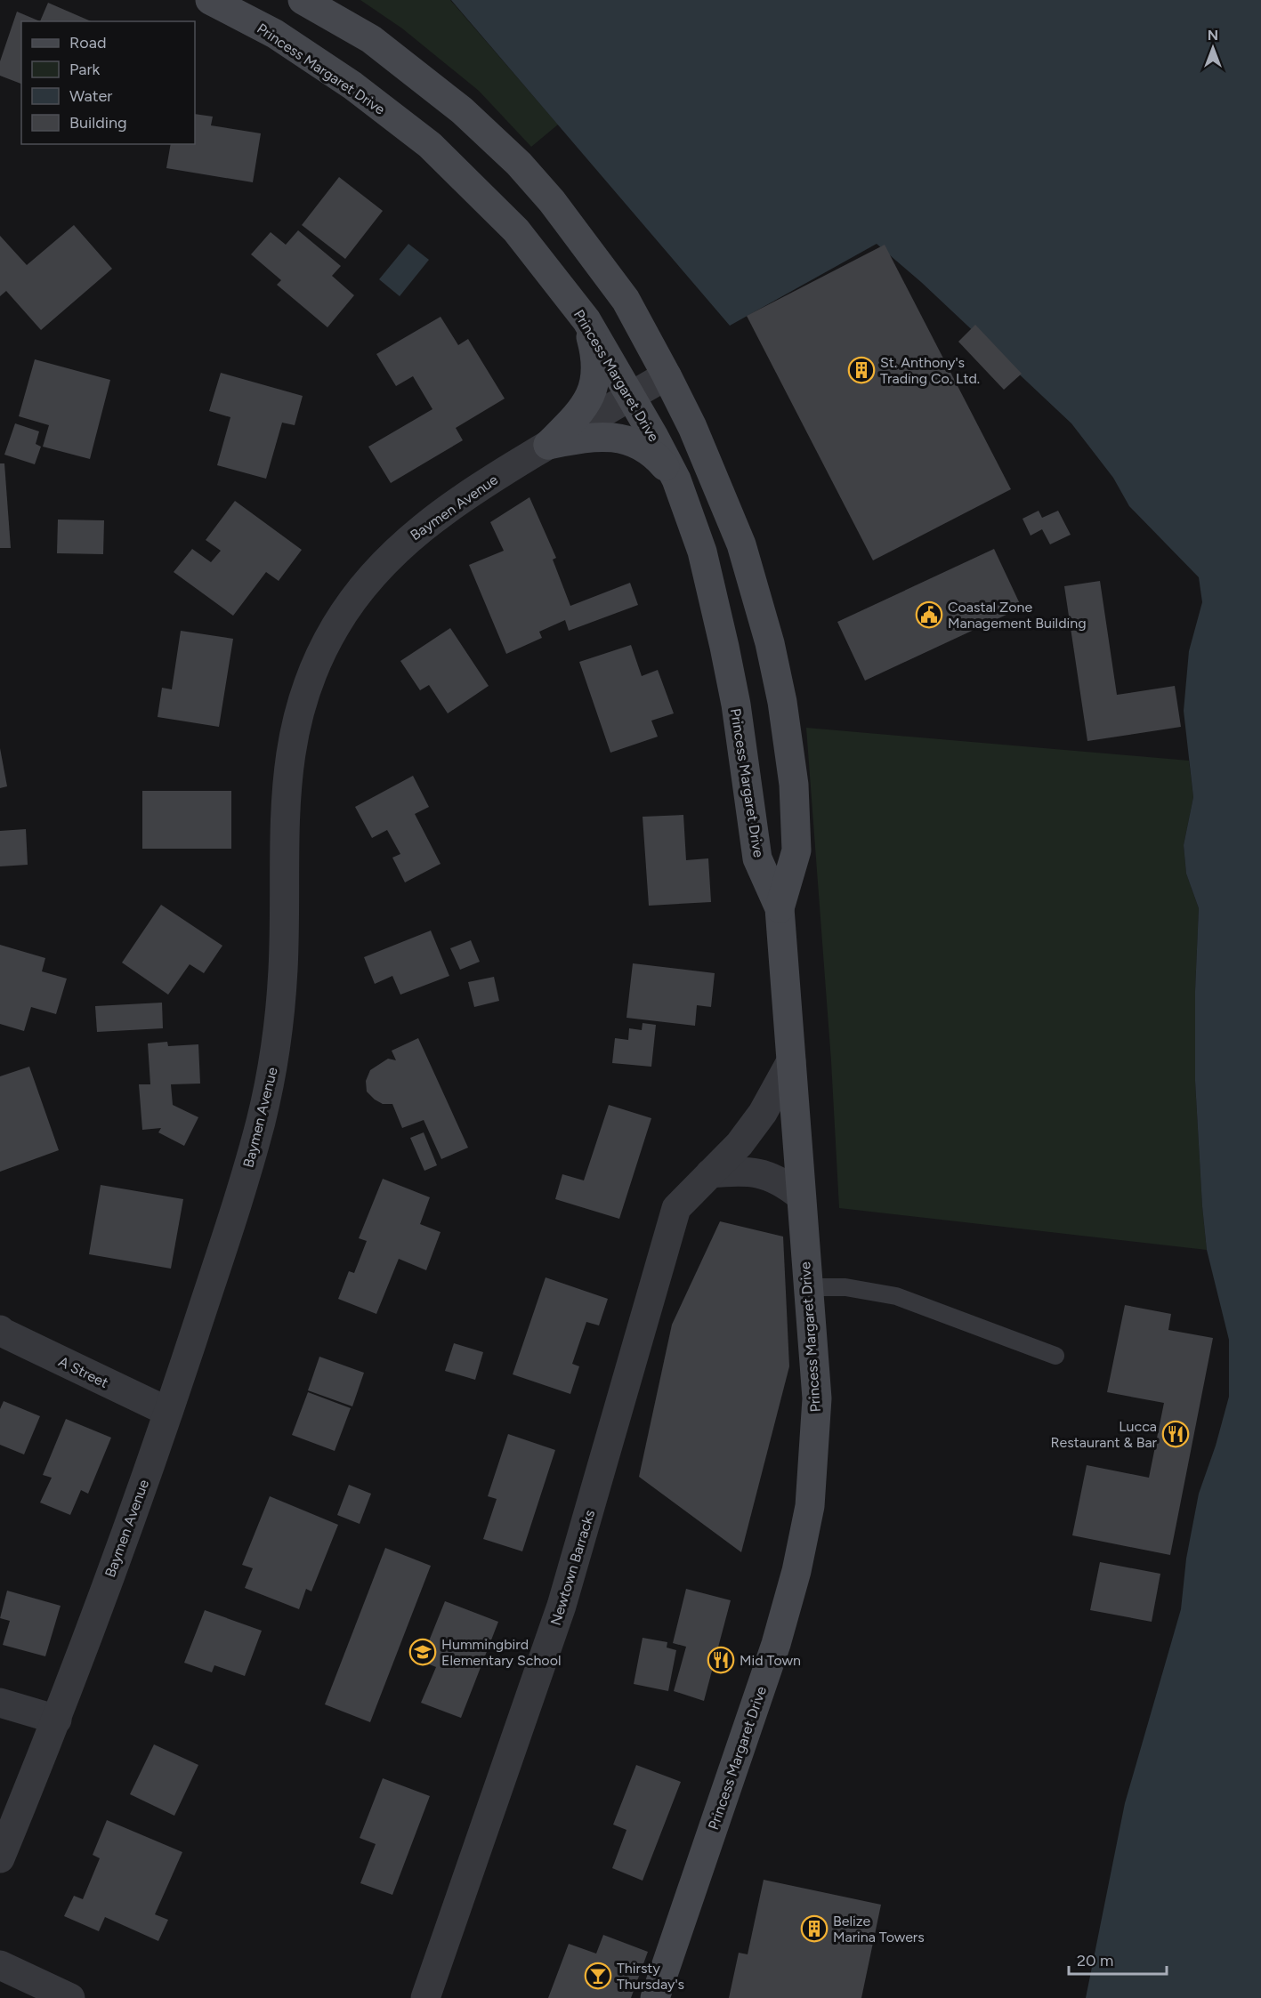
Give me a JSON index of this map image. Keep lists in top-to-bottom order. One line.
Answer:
{"streets":{"main road":["Princess Margaret Drive"],"street":["Baymen Avenue","A Street","Newtown Barracks"]},"crossings":[["Princess Margaret Drive","Baymen Avenue"],["Princess Margaret Drive","Newtown Barracks"],["Baymen Avenue","A Street"]],"places":{"building":["St. Anthony's Trading Co. Ltd.","Belize Marina Towers"],"public building":["Coastal Zone Management Building"],"restaurant":["Lucca Restaurant & Bar","Mid Town"],"school or university":["Hummingbird Elementary School"],"bar":["Thirsty Thursday's"]},"legend":["Road","Park","Water","Building"],"scale_bar":"20 m","north":"top"}
